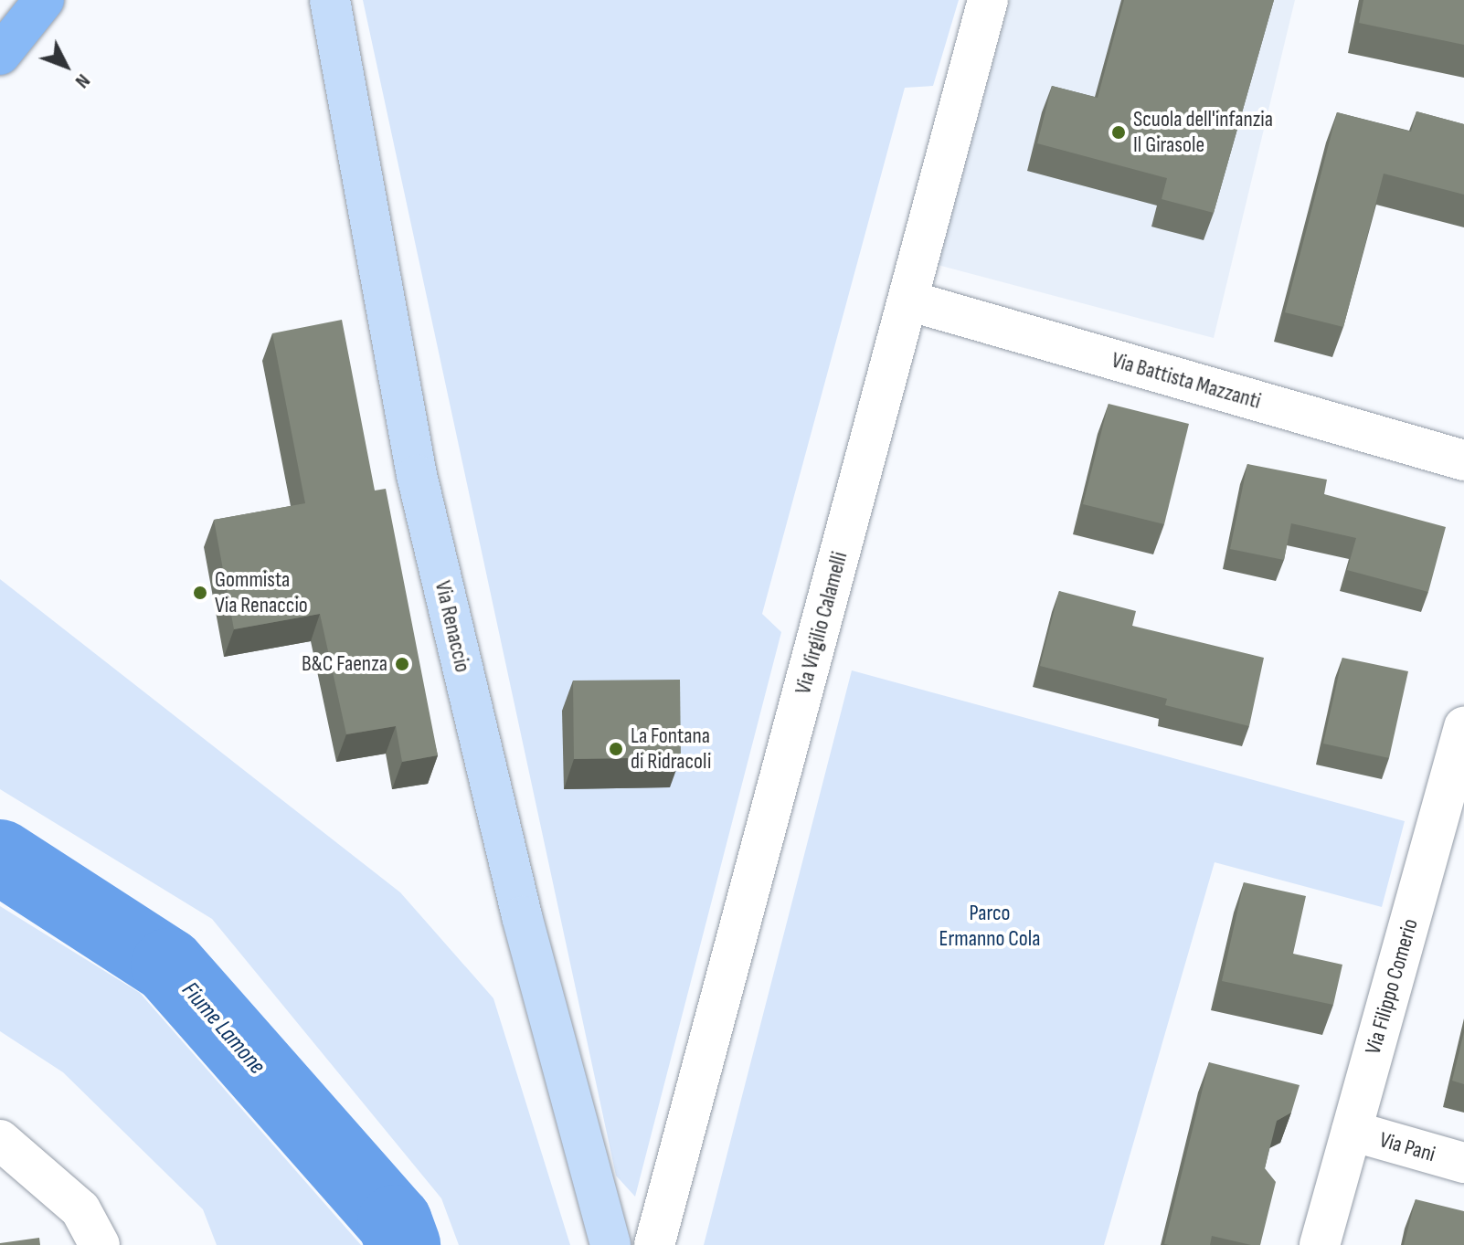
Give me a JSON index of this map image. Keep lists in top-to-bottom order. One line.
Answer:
{"streets":{"street":["Via Battista Mazzanti","Via Virgilio Calamelli","Via Renaccio","Via Filippo Comerio","Via Pani"]},"crossings":[["Via Battista Mazzanti","Via Virgilio Calamelli"],["Via Filippo Comerio","Via Pani"]],"water":["Fiume Lamone"],"parks":["Parco Ermanno Cola"],"places":["Scuola dell'infanzia Il Girasole","Gommista Via Renaccio","B&C Faenza","La Fontana di Ridracoli"],"north":"bottom right"}
